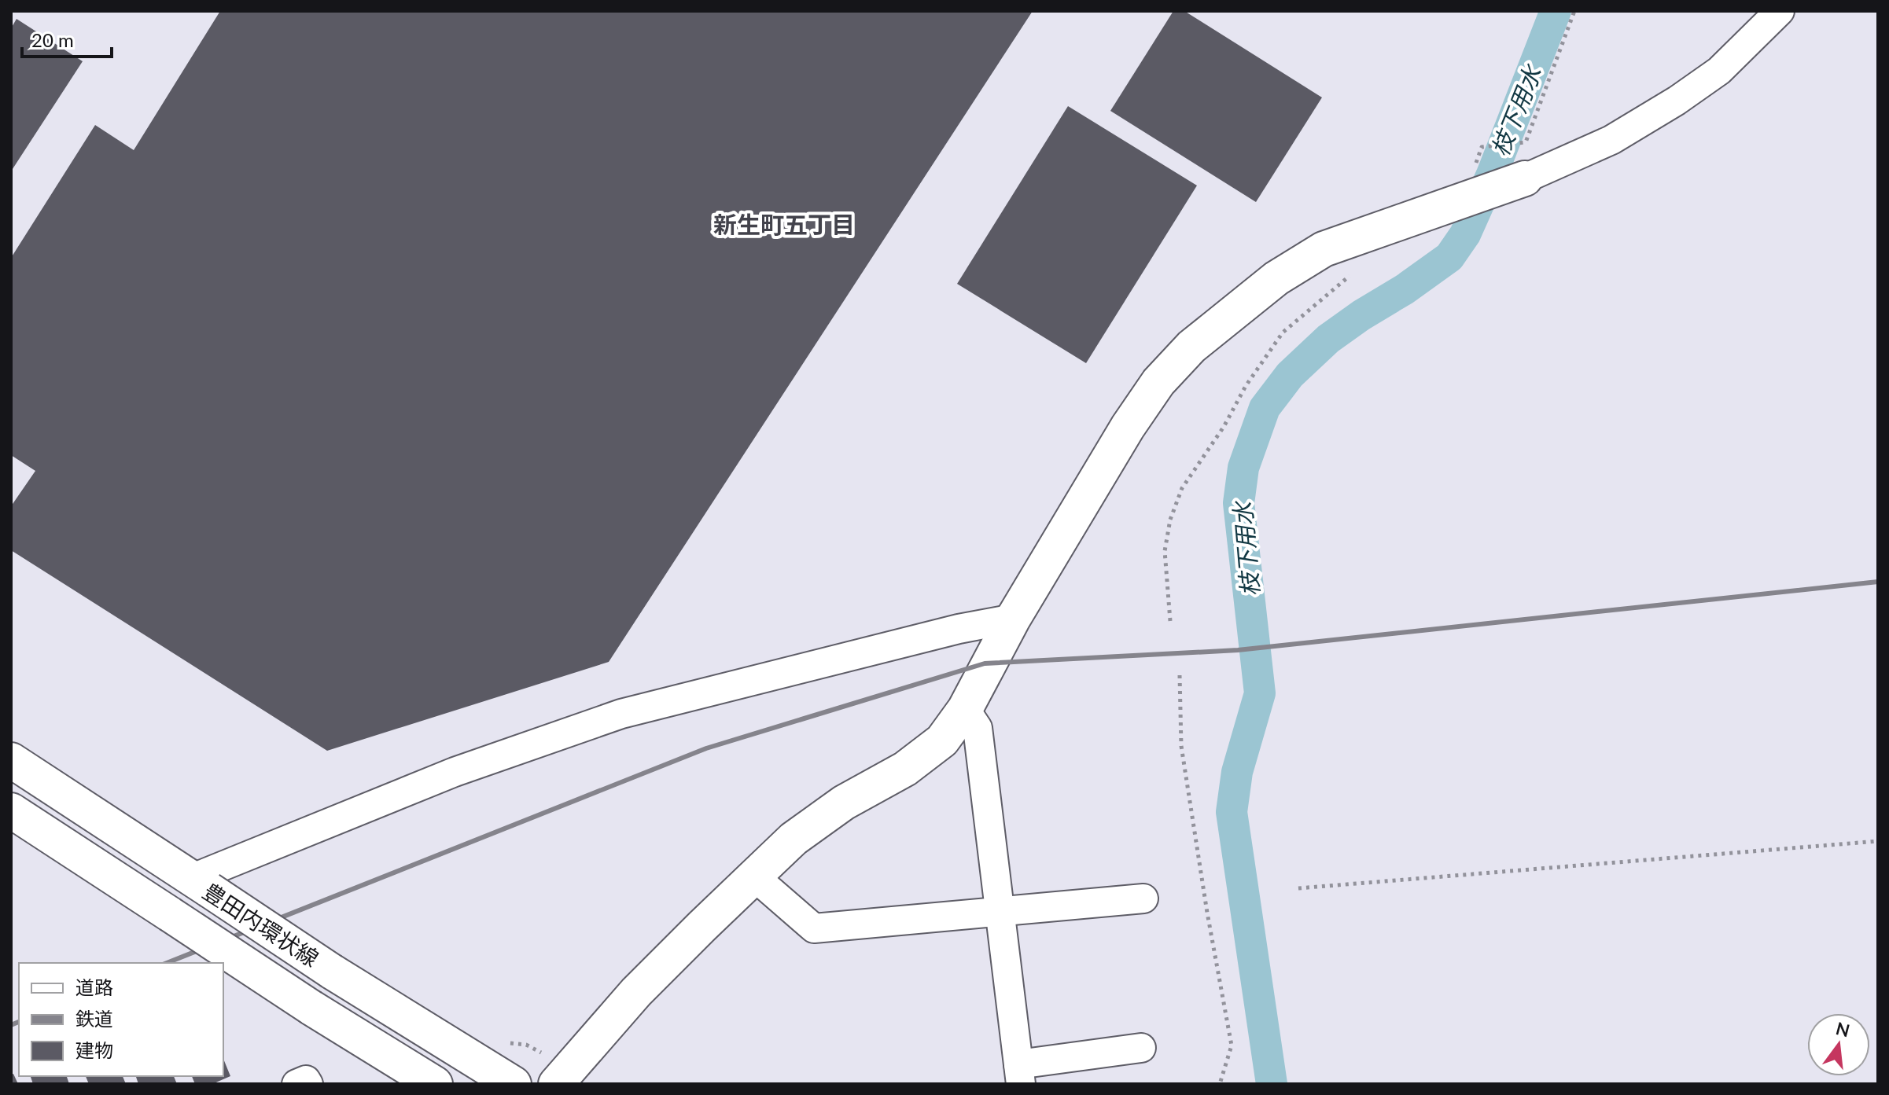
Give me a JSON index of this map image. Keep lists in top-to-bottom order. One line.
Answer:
{"streets":{"street":["豊田内環状線"]},"districts":["新生町五丁目"],"water":["枝下用水"],"legend":["道路","鉄道","建物"],"scale_bar":"20 m","north":"top"}
